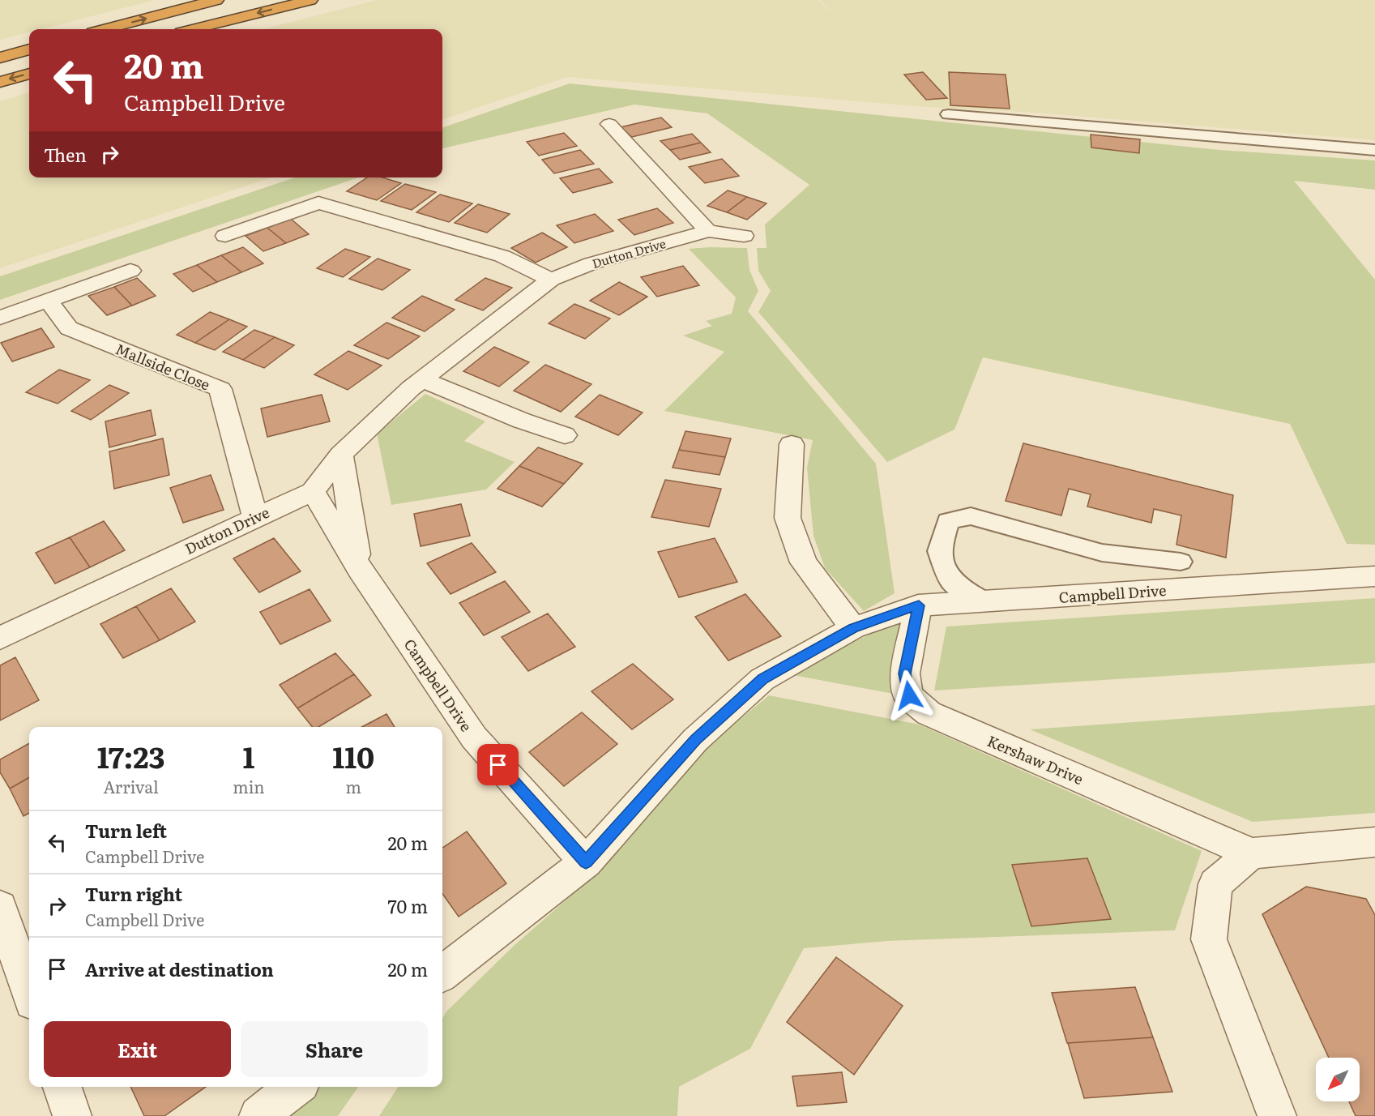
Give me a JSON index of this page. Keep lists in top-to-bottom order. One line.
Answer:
{"streets":{"street":["Dutton Drive","Mallside Close","Campbell Drive","Kershaw Drive"]},"crossings":[["Dutton Drive","Mallside Close"],["Dutton Drive","Campbell Drive"],["Campbell Drive","Kershaw Drive"]],"north":"bottom left","page":{"turn":["20 m","Campbell Drive"],"then":"Then","eta":["17:23","Arrival","1","min","110","m"],"list":[{"name":"Turn left","note":"Campbell Drive","value":"20 m"},{"name":"Turn right","note":"Campbell Drive","value":"70 m"},{"name":"Arrive at destination","value":"20 m"}],"buttons":["Exit","Share"]}}
